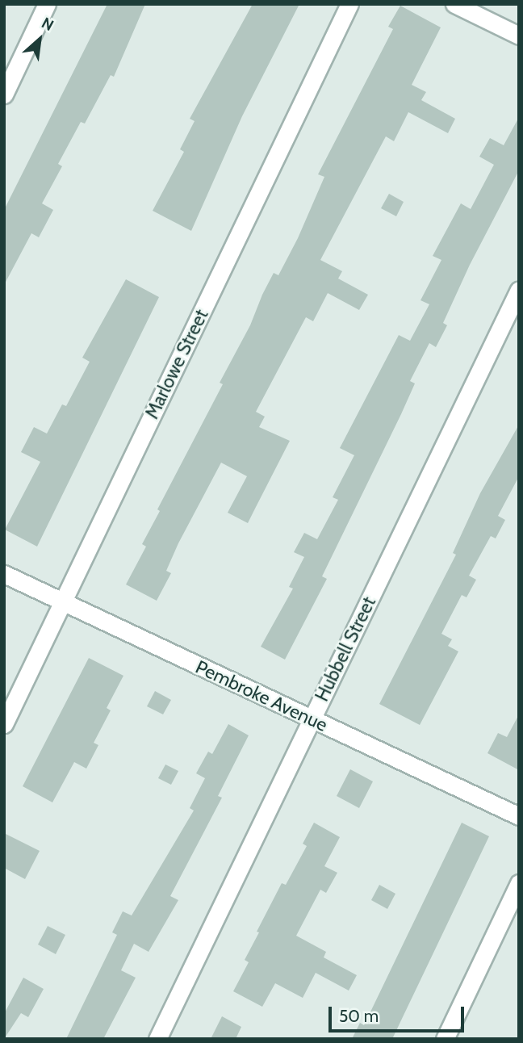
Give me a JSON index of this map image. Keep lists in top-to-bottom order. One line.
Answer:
{"streets":{"street":["Marlowe Street","Hubbell Street","Pembroke Avenue"]},"crossings":[["Marlowe Street","Pembroke Avenue"],["Hubbell Street","Pembroke Avenue"]],"scale_bar":"50 m","north":"top right"}
